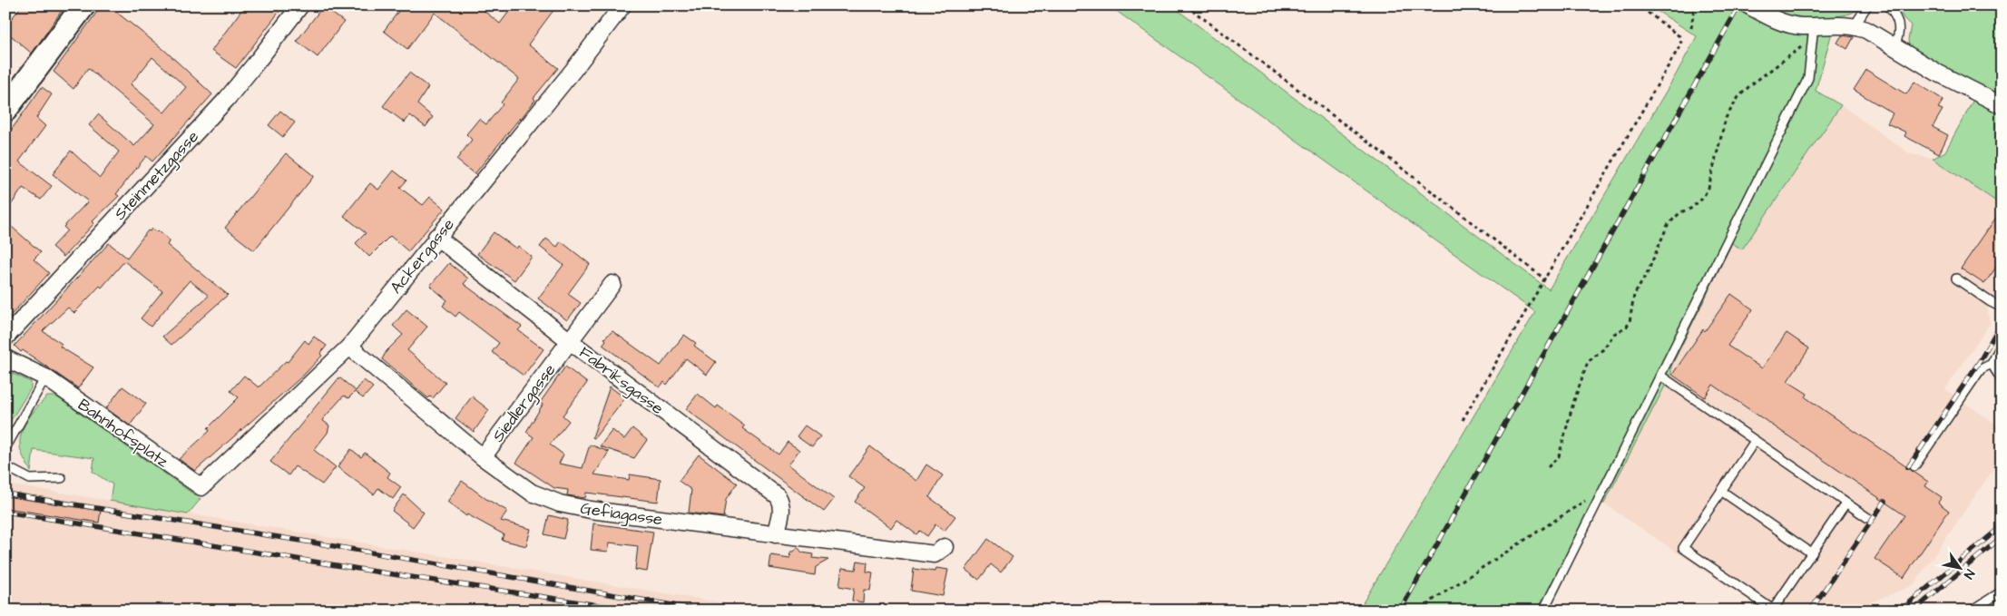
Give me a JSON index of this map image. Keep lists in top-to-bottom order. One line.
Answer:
{"streets":{"street":["Steinmetzgasse","Ackergasse","Fabriksgasse","Siedlergasse","Bahnhofsplatz","Gefiagasse"]},"crossings":[["Ackergasse","Fabriksgasse"],["Ackergasse","Bahnhofsplatz"],["Ackergasse","Gefiagasse"],["Fabriksgasse","Siedlergasse"],["Fabriksgasse","Gefiagasse"],["Siedlergasse","Gefiagasse"]],"north":"bottom right"}
